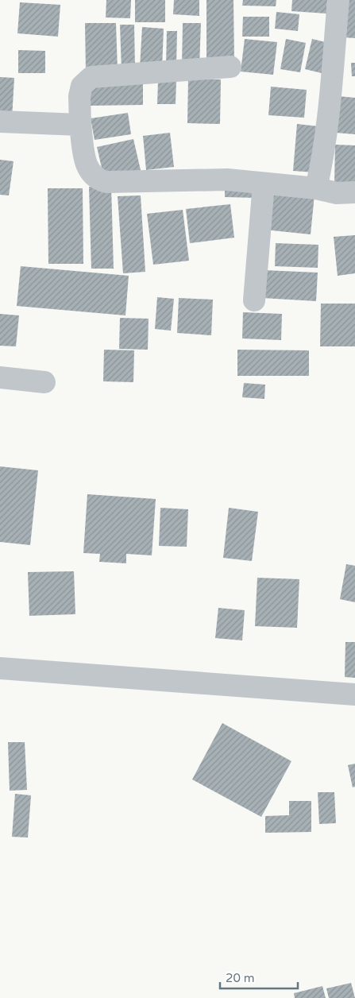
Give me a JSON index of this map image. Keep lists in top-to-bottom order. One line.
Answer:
{"scale_bar":"20 m"}
